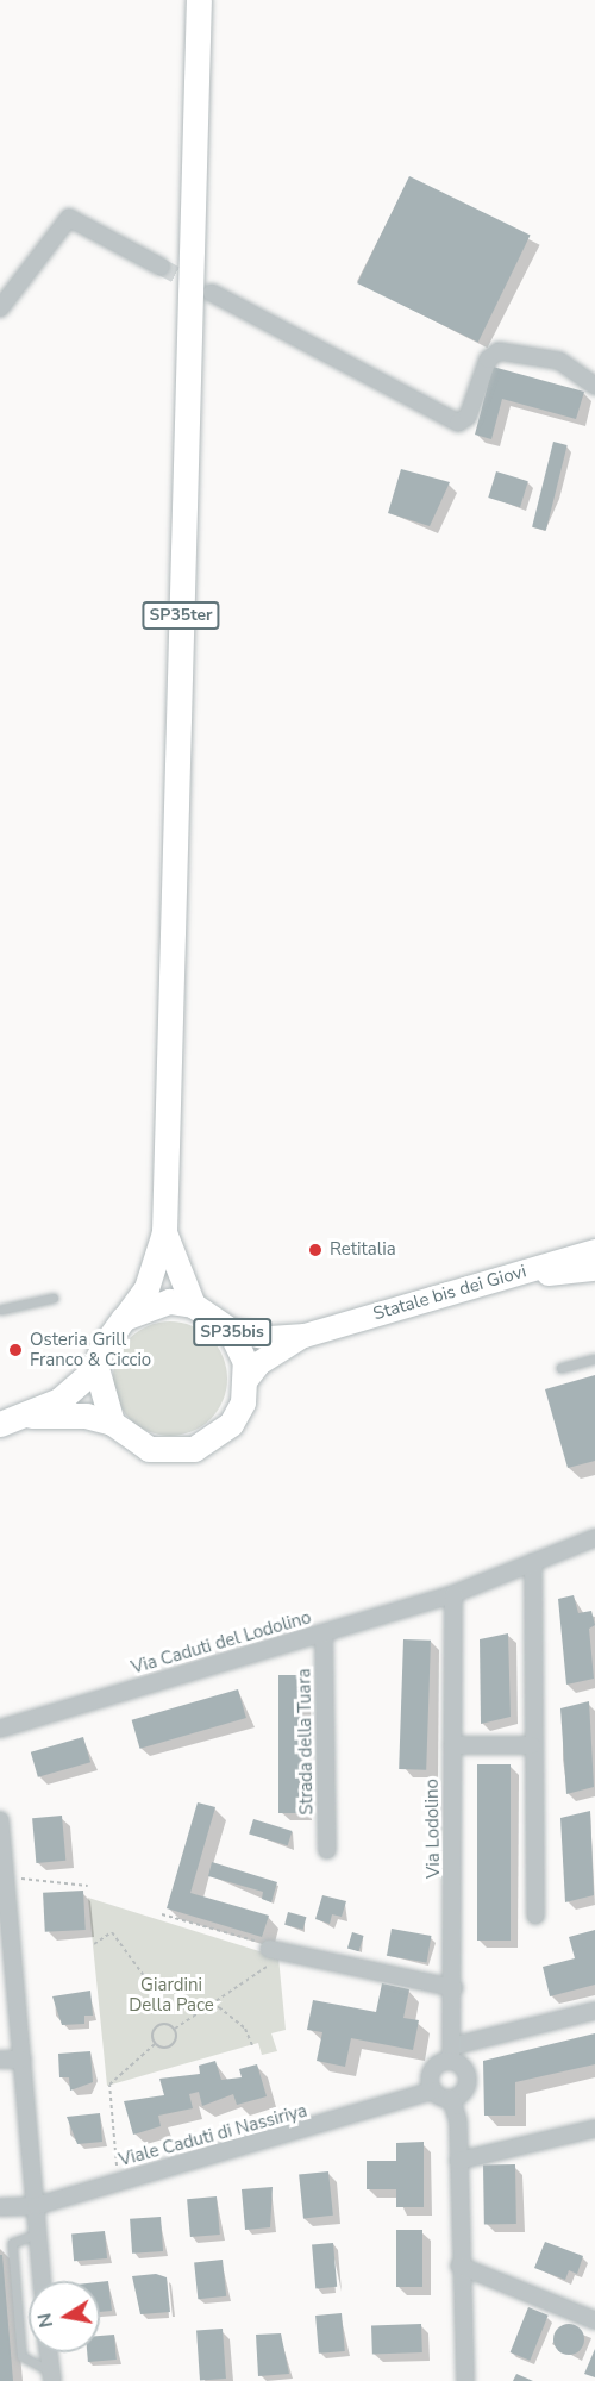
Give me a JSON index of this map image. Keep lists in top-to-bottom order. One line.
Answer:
{"streets":{"main road":["SP35ter","Statale bis dei Giovi","SP35bis"],"street":["Via Caduti del Lodolino","Strada della Tuara","Via Lodolino","Viale Caduti di Nassiriya"]},"crossings":[["SP35ter","Statale bis dei Giovi"],["SP35ter","SP35bis"],["Statale bis dei Giovi","SP35bis"],["Via Caduti del Lodolino","Strada della Tuara"],["Via Caduti del Lodolino","Via Lodolino"],["Via Lodolino","Viale Caduti di Nassiriya"]],"parks":["Giardini Della Pace"],"places":["Retitalia","Osteria Grill Franco & Ciccio"],"north":"left"}
